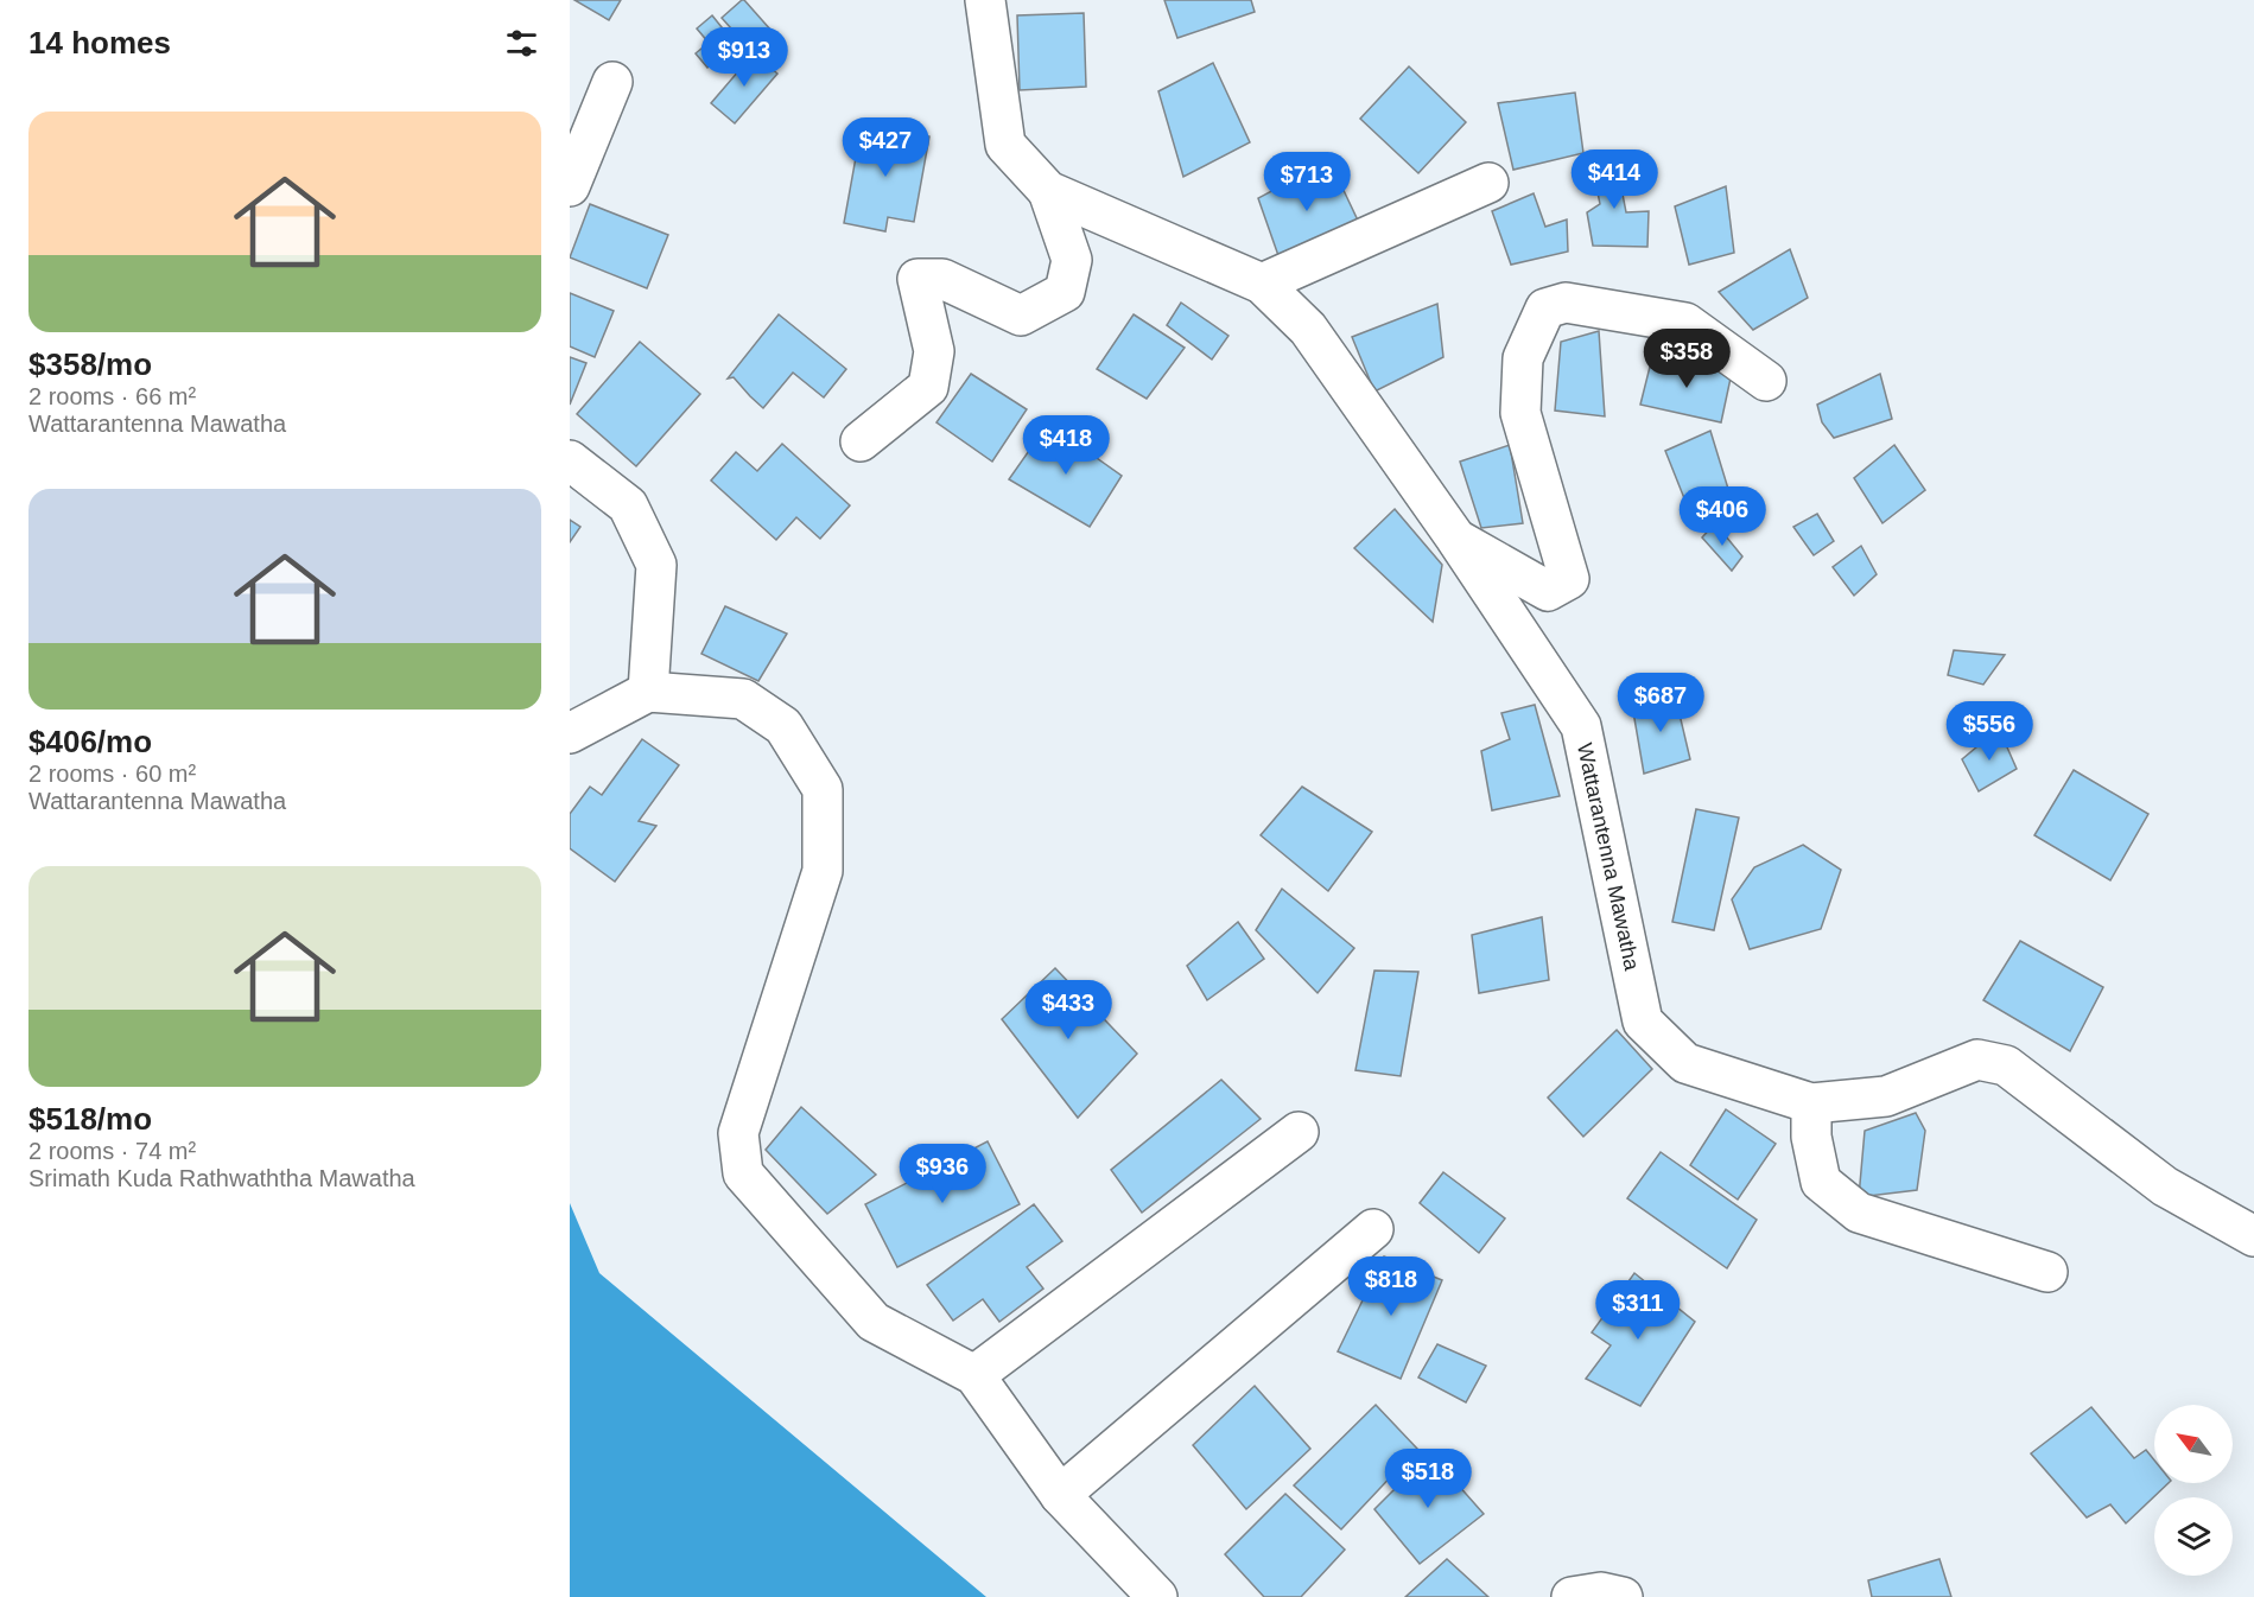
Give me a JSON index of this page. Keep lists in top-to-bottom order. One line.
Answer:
{"streets":{"street":["Wattarantenna Mawatha"]},"north":"top left","page":{"heading":"14 homes","price":["$913","$427","$414","$713","$358","$418","$406","$687","$556","$433","$936","$818","$311","$518"],"list":[{"name":"$358/mo","note":"2 rooms · 66 m² · Wattarantenna Mawatha"},{"name":"$406/mo","note":"2 rooms · 60 m² · Wattarantenna Mawatha"},{"name":"$518/mo","note":"2 rooms · 74 m² · Srimath Kuda Rathwaththa Mawatha"}]}}
